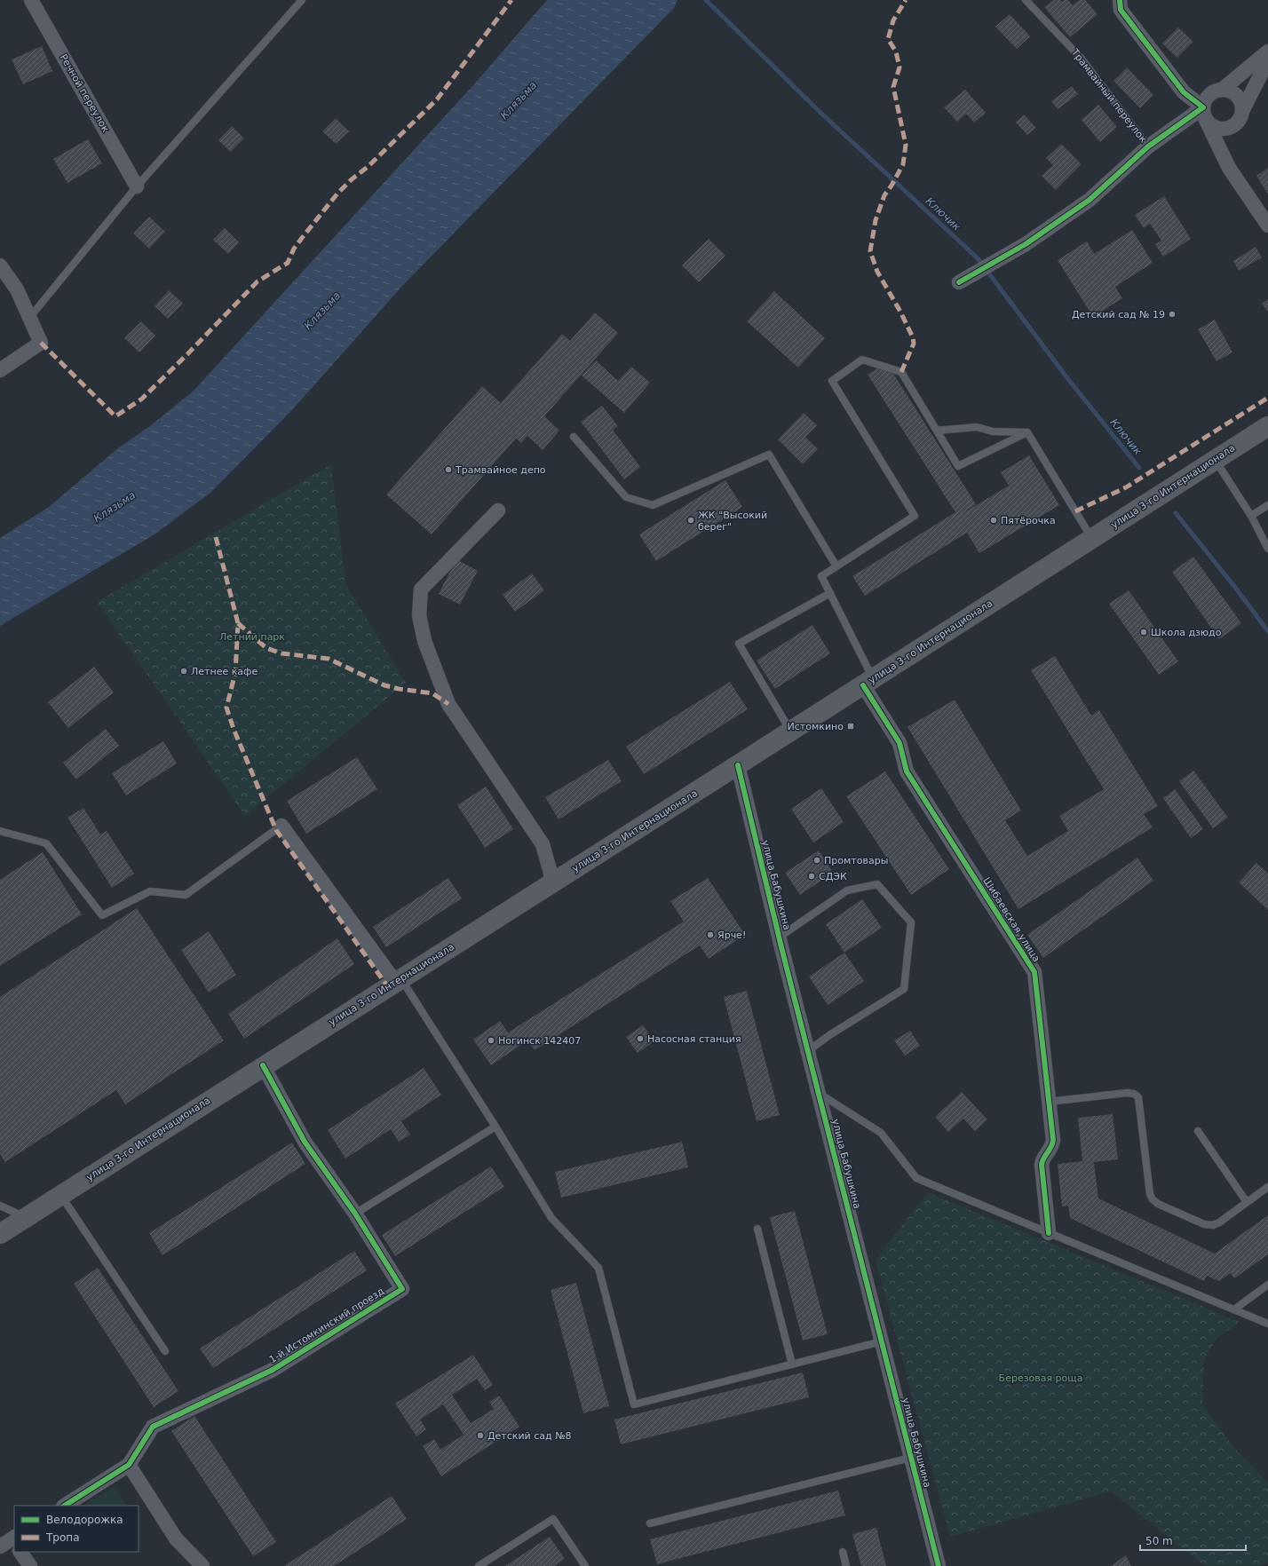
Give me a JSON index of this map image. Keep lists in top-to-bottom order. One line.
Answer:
{"streets":{"main road":["улица 3-го Интернационала"],"street":["Речной переулок","улица Бабушкина","Шибаевская улица","1-й Истомкинский проезд"],"lane":["Трамвайный переулок"]},"crossings":[["улица 3-го Интернационала","улица Бабушкина"],["улица 3-го Интернационала","Шибаевская улица"],["улица 3-го Интернационала","1-й Истомкинский проезд"]],"water":["Клязьма","Ключик"],"parks":["Летний парк","Березовая роща"],"places":{"other":["Детский сад № 19","Трамвайное депо","ЖК \"Высокий берег\"","Пятёрочка","Школа дзюдо","Летнее кафе","Промтовары","СДЭК","Ярче!","Насосная станция","Ногинск 142407","Детский сад №8"],"transit":["Истомкино"]},"legend":["Велодорожка","Тропа"],"scale_bar":"50 m"}
